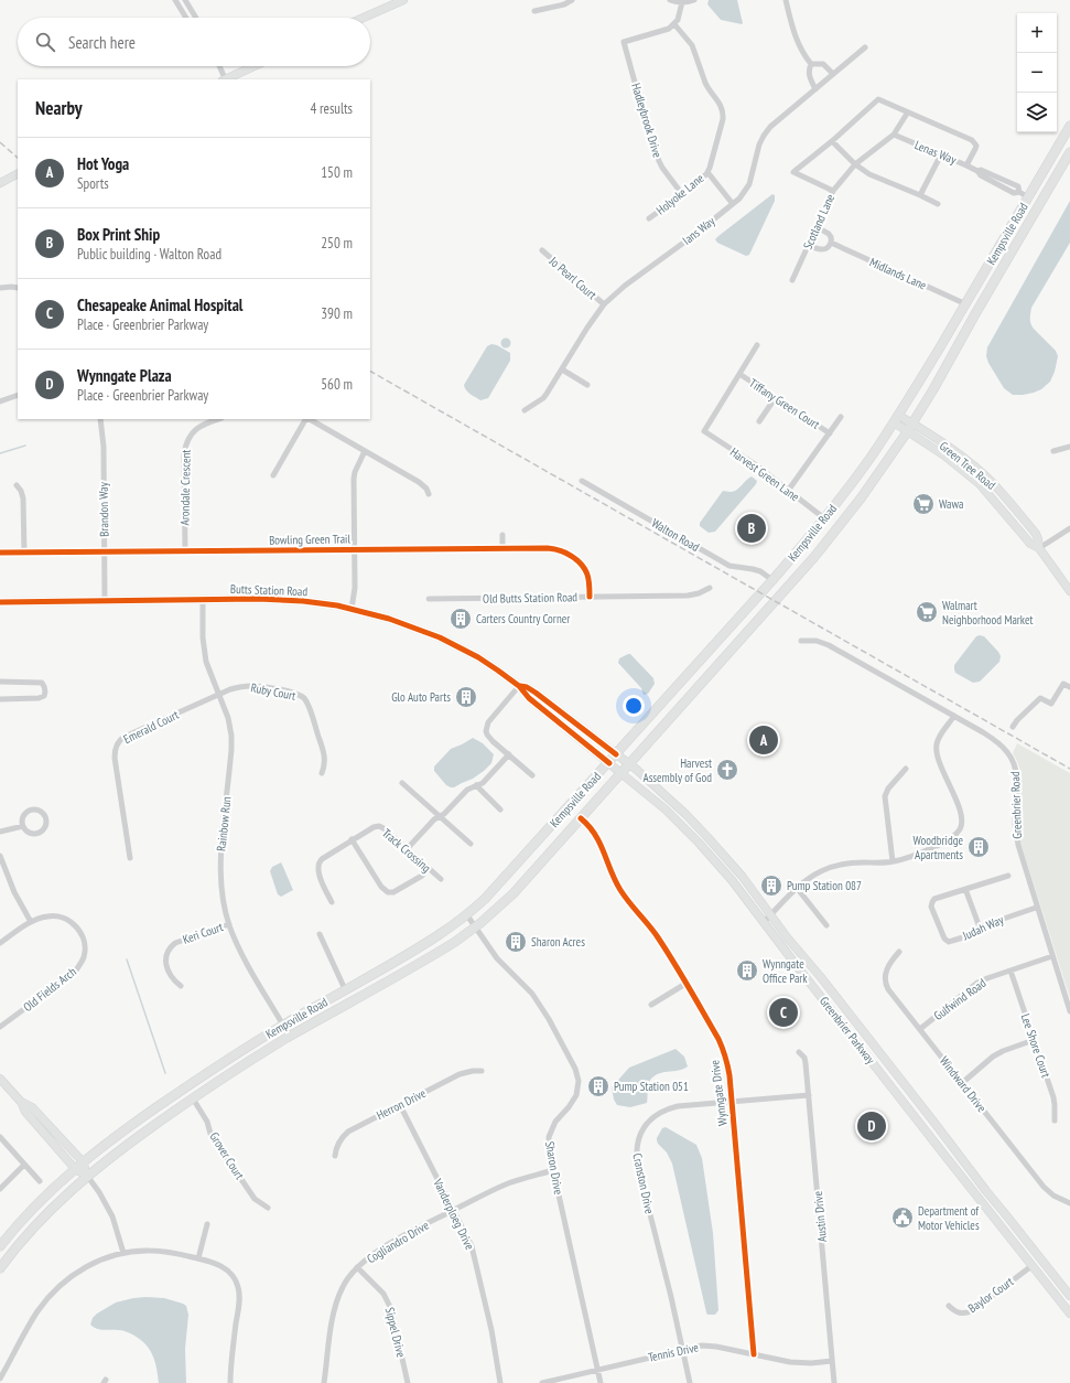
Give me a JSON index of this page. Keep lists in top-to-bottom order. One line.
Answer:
{"streets":{"main road":["Kempsville Road","Green Tree Road","Butts Station Road","Greenbrier Parkway"],"street":["Hadleybrook Drive","Lenas Way","Holyoke Lane","Scotland Lane","Ians Way","Midlands Lane","Jo Pearl Court","Tiffany Green Court","Harvest Green Lane","Arondale Crescent","Brandon Way","Walton Road","Bowling Green Trail","Old Butts Station Road","Ruby Court","Emerald Court","Greenbrier Road","Rainbow Run","Track Crossing","Judah Way","Keri Court","Old Fields Arch","Gulfwind Road","Lee Shore Court","Windward Drive","Wynngate Drive","Herron Drive","Grover Court","Sharon Drive","Cranston Drive","Vanderploeg Drive","Austin Drive","Cogliandro Drive","Baylor Court","Sippel Drive","Tennis Drive"]},"crossings":[["Hadleybrook Drive","Holyoke Lane"],["Lenas Way","Scotland Lane"],["Lenas Way","Kempsville Road"],["Scotland Lane","Midlands Lane"],["Ians Way","Jo Pearl Court"],["Kempsville Road","Midlands Lane"],["Kempsville Road","Green Tree Road"],["Kempsville Road","Harvest Green Lane"],["Kempsville Road","Walton Road"],["Kempsville Road","Butts Station Road"],["Kempsville Road","Rainbow Run"],["Kempsville Road","Greenbrier Parkway"],["Kempsville Road","Wynngate Drive"],["Kempsville Road","Grover Court"],["Kempsville Road","Sharon Drive"],["Tiffany Green Court","Harvest Green Lane"],["Arondale Crescent","Bowling Green Trail"],["Brandon Way","Bowling Green Trail"],["Brandon Way","Butts Station Road"],["Bowling Green Trail","Old Butts Station Road"],["Butts Station Road","Rainbow Run"],["Butts Station Road","Greenbrier Parkway"],["Ruby Court","Emerald Court"],["Ruby Court","Rainbow Run"],["Emerald Court","Rainbow Run"],["Greenbrier Road","Judah Way"],["Greenbrier Road","Gulfwind Road"],["Rainbow Run","Keri Court"],["Gulfwind Road","Lee Shore Court"],["Gulfwind Road","Windward Drive"],["Greenbrier Parkway","Baylor Court"],["Wynngate Drive","Cranston Drive"],["Wynngate Drive","Tennis Drive"],["Herron Drive","Vanderploeg Drive"],["Sharon Drive","Cogliandro Drive"],["Sharon Drive","Tennis Drive"],["Cranston Drive","Austin Drive"],["Cranston Drive","Tennis Drive"],["Vanderploeg Drive","Cogliandro Drive"],["Austin Drive","Tennis Drive"],["Cogliandro Drive","Sippel Drive"]],"places":{"supermarket":["Wawa","Walmart Neighborhood Market"],"building":["Carters Country Corner","Glo Auto Parts","Woodbridge Apartments","Pump Station 087","Sharon Acres","Wynngate Office Park","Pump Station 051"],"church":["Harvest Assembly of God"],"public building":["Department of Motor Vehicles"]},"page":{"map_buttons":["+","−"],"search":"Search here","heading":["Nearby","4 results"],"list":[{"mark":"A","name":"Hot Yoga","note":"Sports","value":"150 m"},{"mark":"B","name":"Box Print Ship","note":"Public building · Walton Road","value":"250 m"},{"mark":"C","name":"Chesapeake Animal Hospital","note":"Place · Greenbrier Parkway","value":"390 m"},{"mark":"D","name":"Wynngate Plaza","note":"Place · Greenbrier Parkway","value":"560 m"}],"pins":["B","A","C","D"]}}
